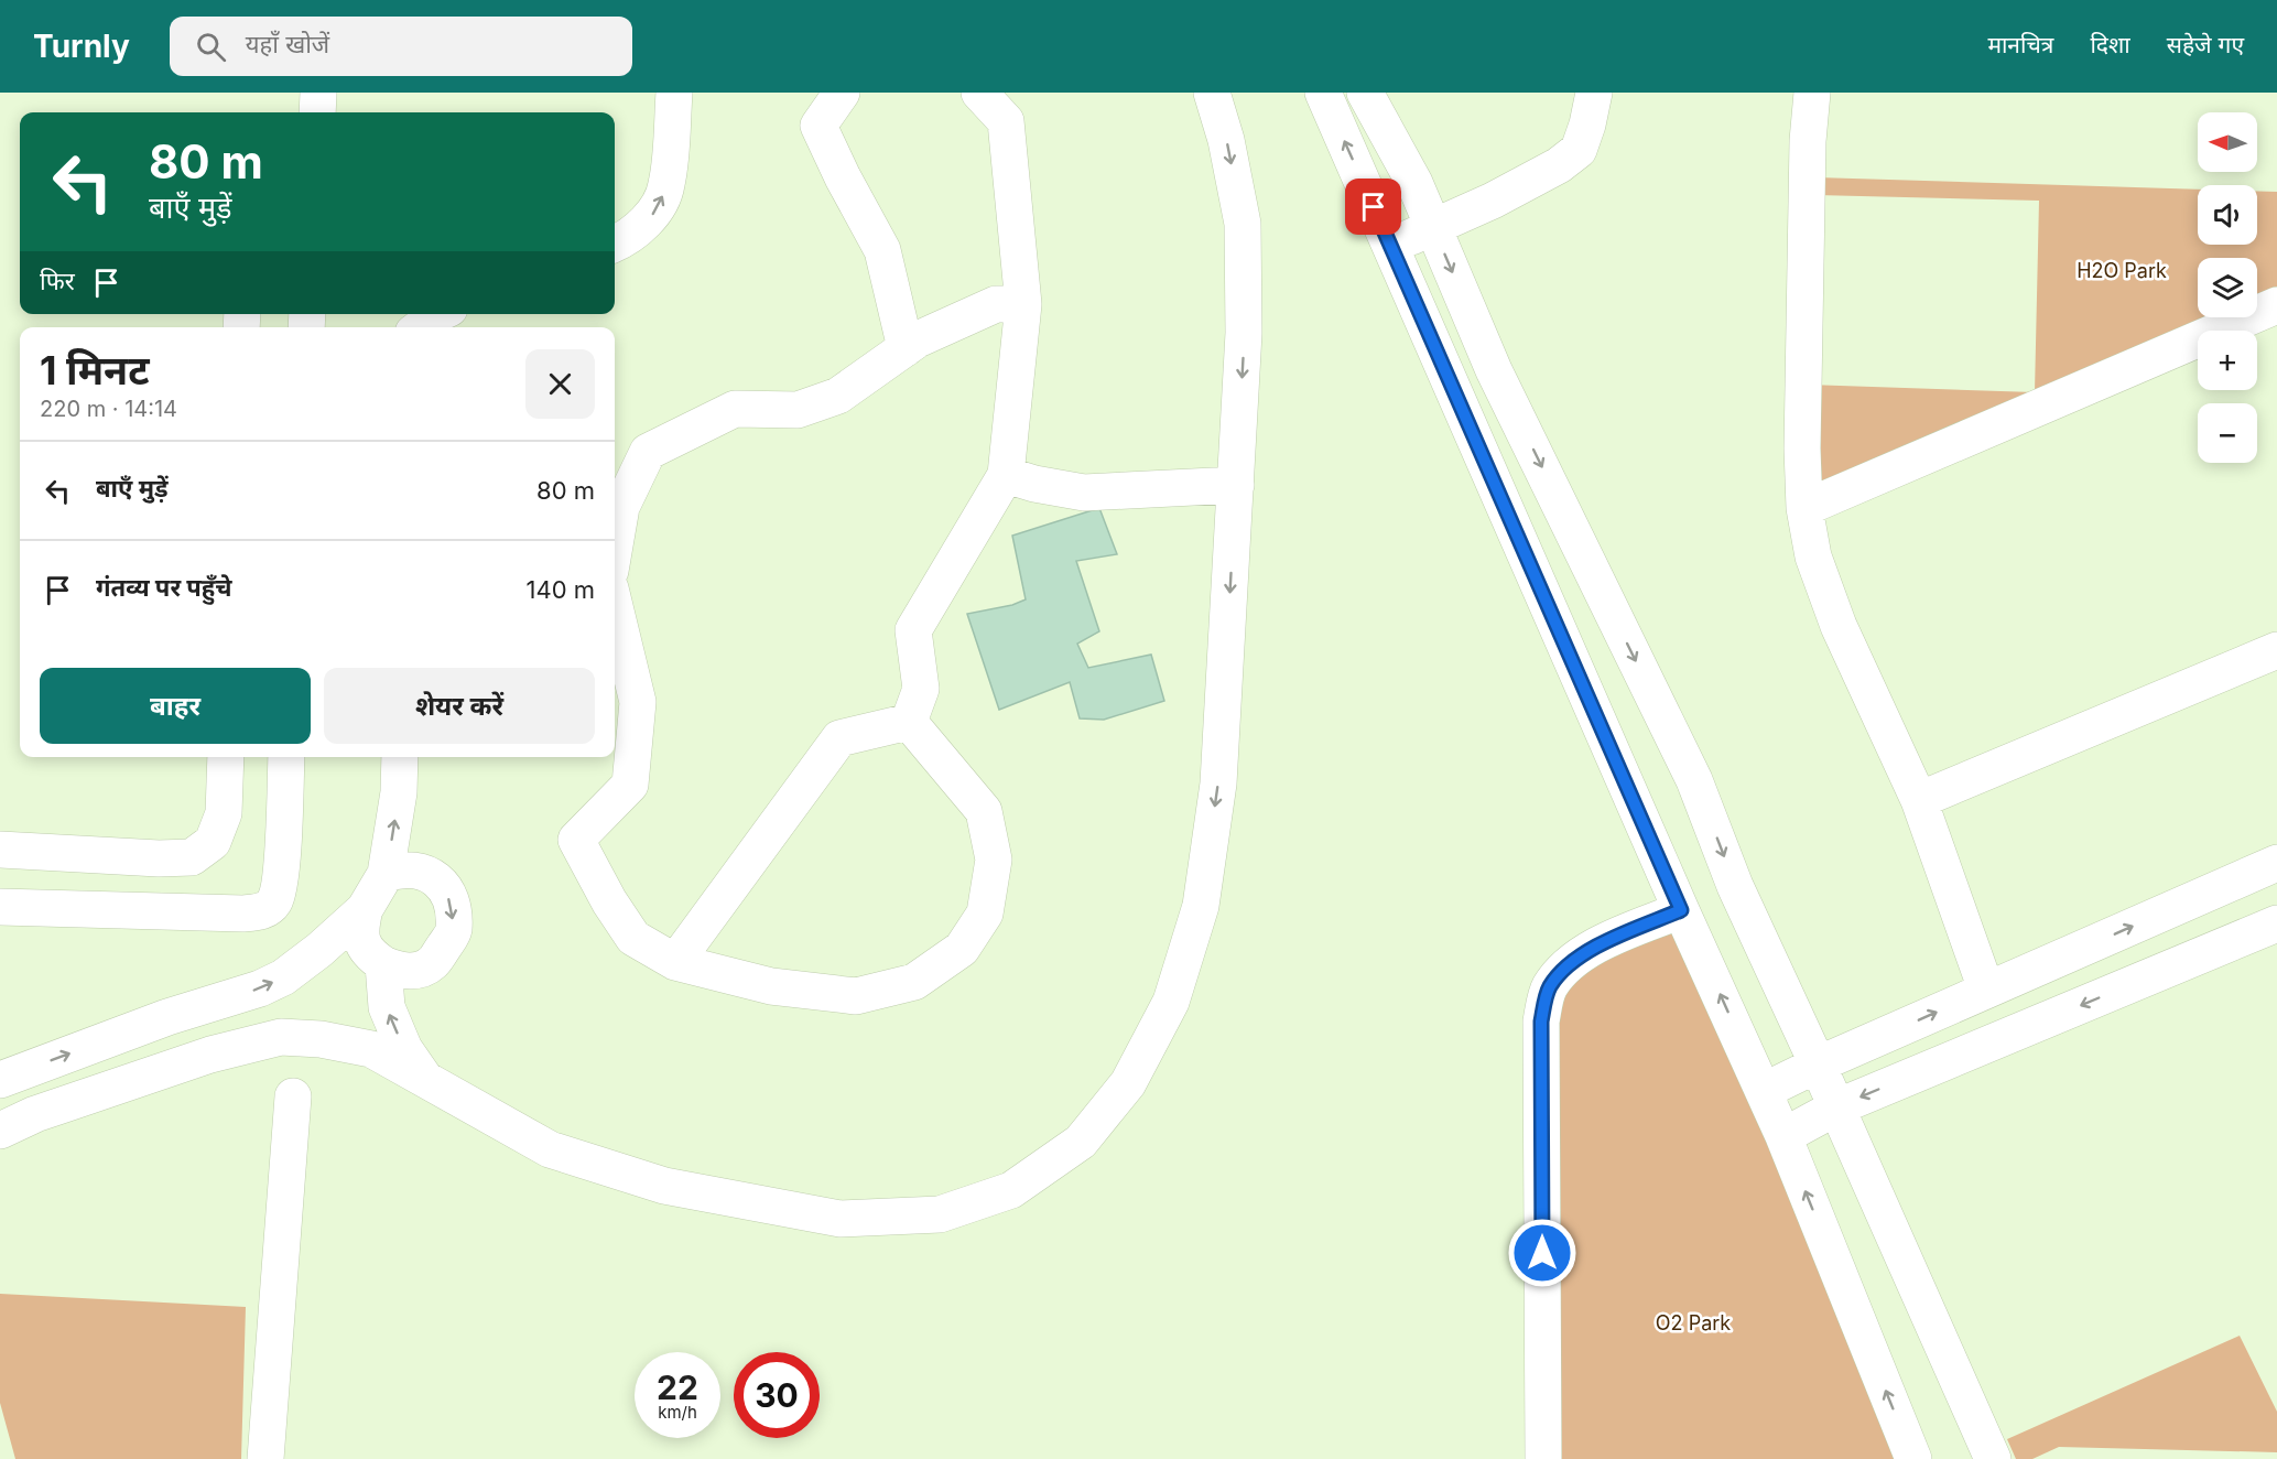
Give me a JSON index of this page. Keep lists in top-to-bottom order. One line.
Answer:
{"parks":["H2O Park","O2 Park"],"north":"left","page":{"header":"Turnly","search":"यहाँ खोजें","nav":["मानचित्र","दिशा","सहेजे गए"],"map_buttons":["+","−"],"turn":["80 m","बाएँ मुड़ें"],"then":"फिर","heading":["1 मिनट","220 m · 14:14"],"list":[{"name":"बाएँ मुड़ें","value":"80 m"},{"name":"गंतव्य पर पहुँचे","value":"140 m"}],"buttons":["बाहर","शेयर करें"],"speed":"22 km/h","limit":"30"}}
